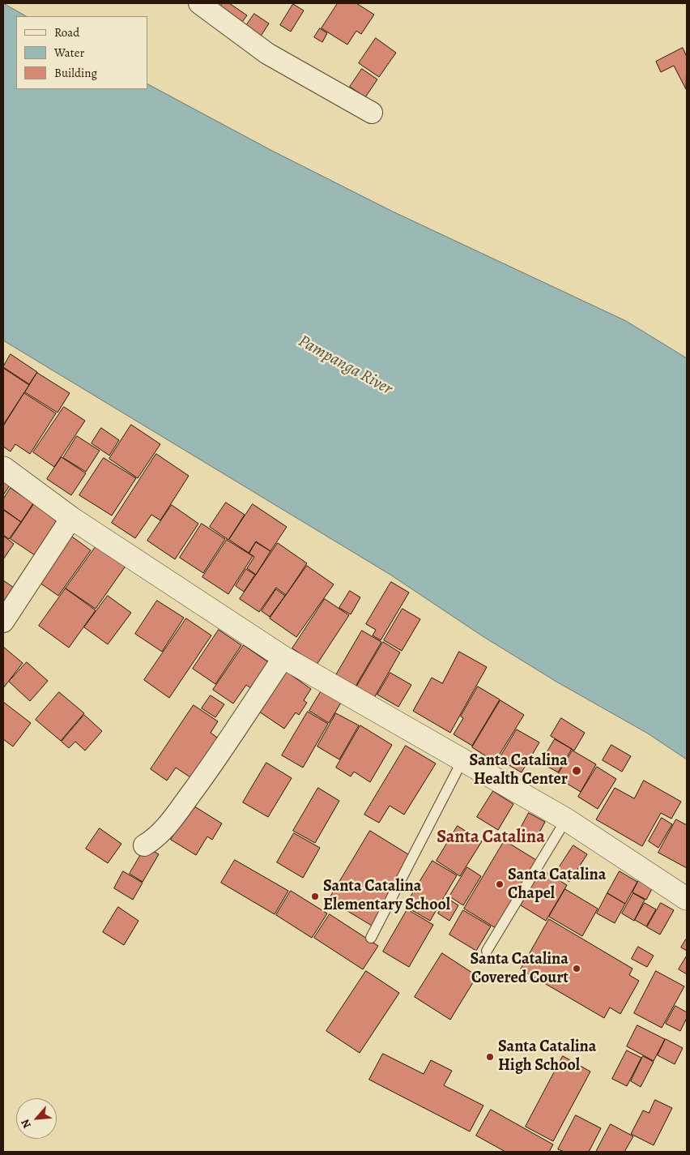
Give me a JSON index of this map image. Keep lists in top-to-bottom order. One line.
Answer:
{"districts":["Santa Catalina"],"water":["Pampanga River"],"places":["Santa Catalina Health Center","Santa Catalina Chapel","Santa Catalina Elementary School","Santa Catalina Covered Court","Santa Catalina High School"],"legend":["Road","Water","Building"],"north":"bottom left"}
